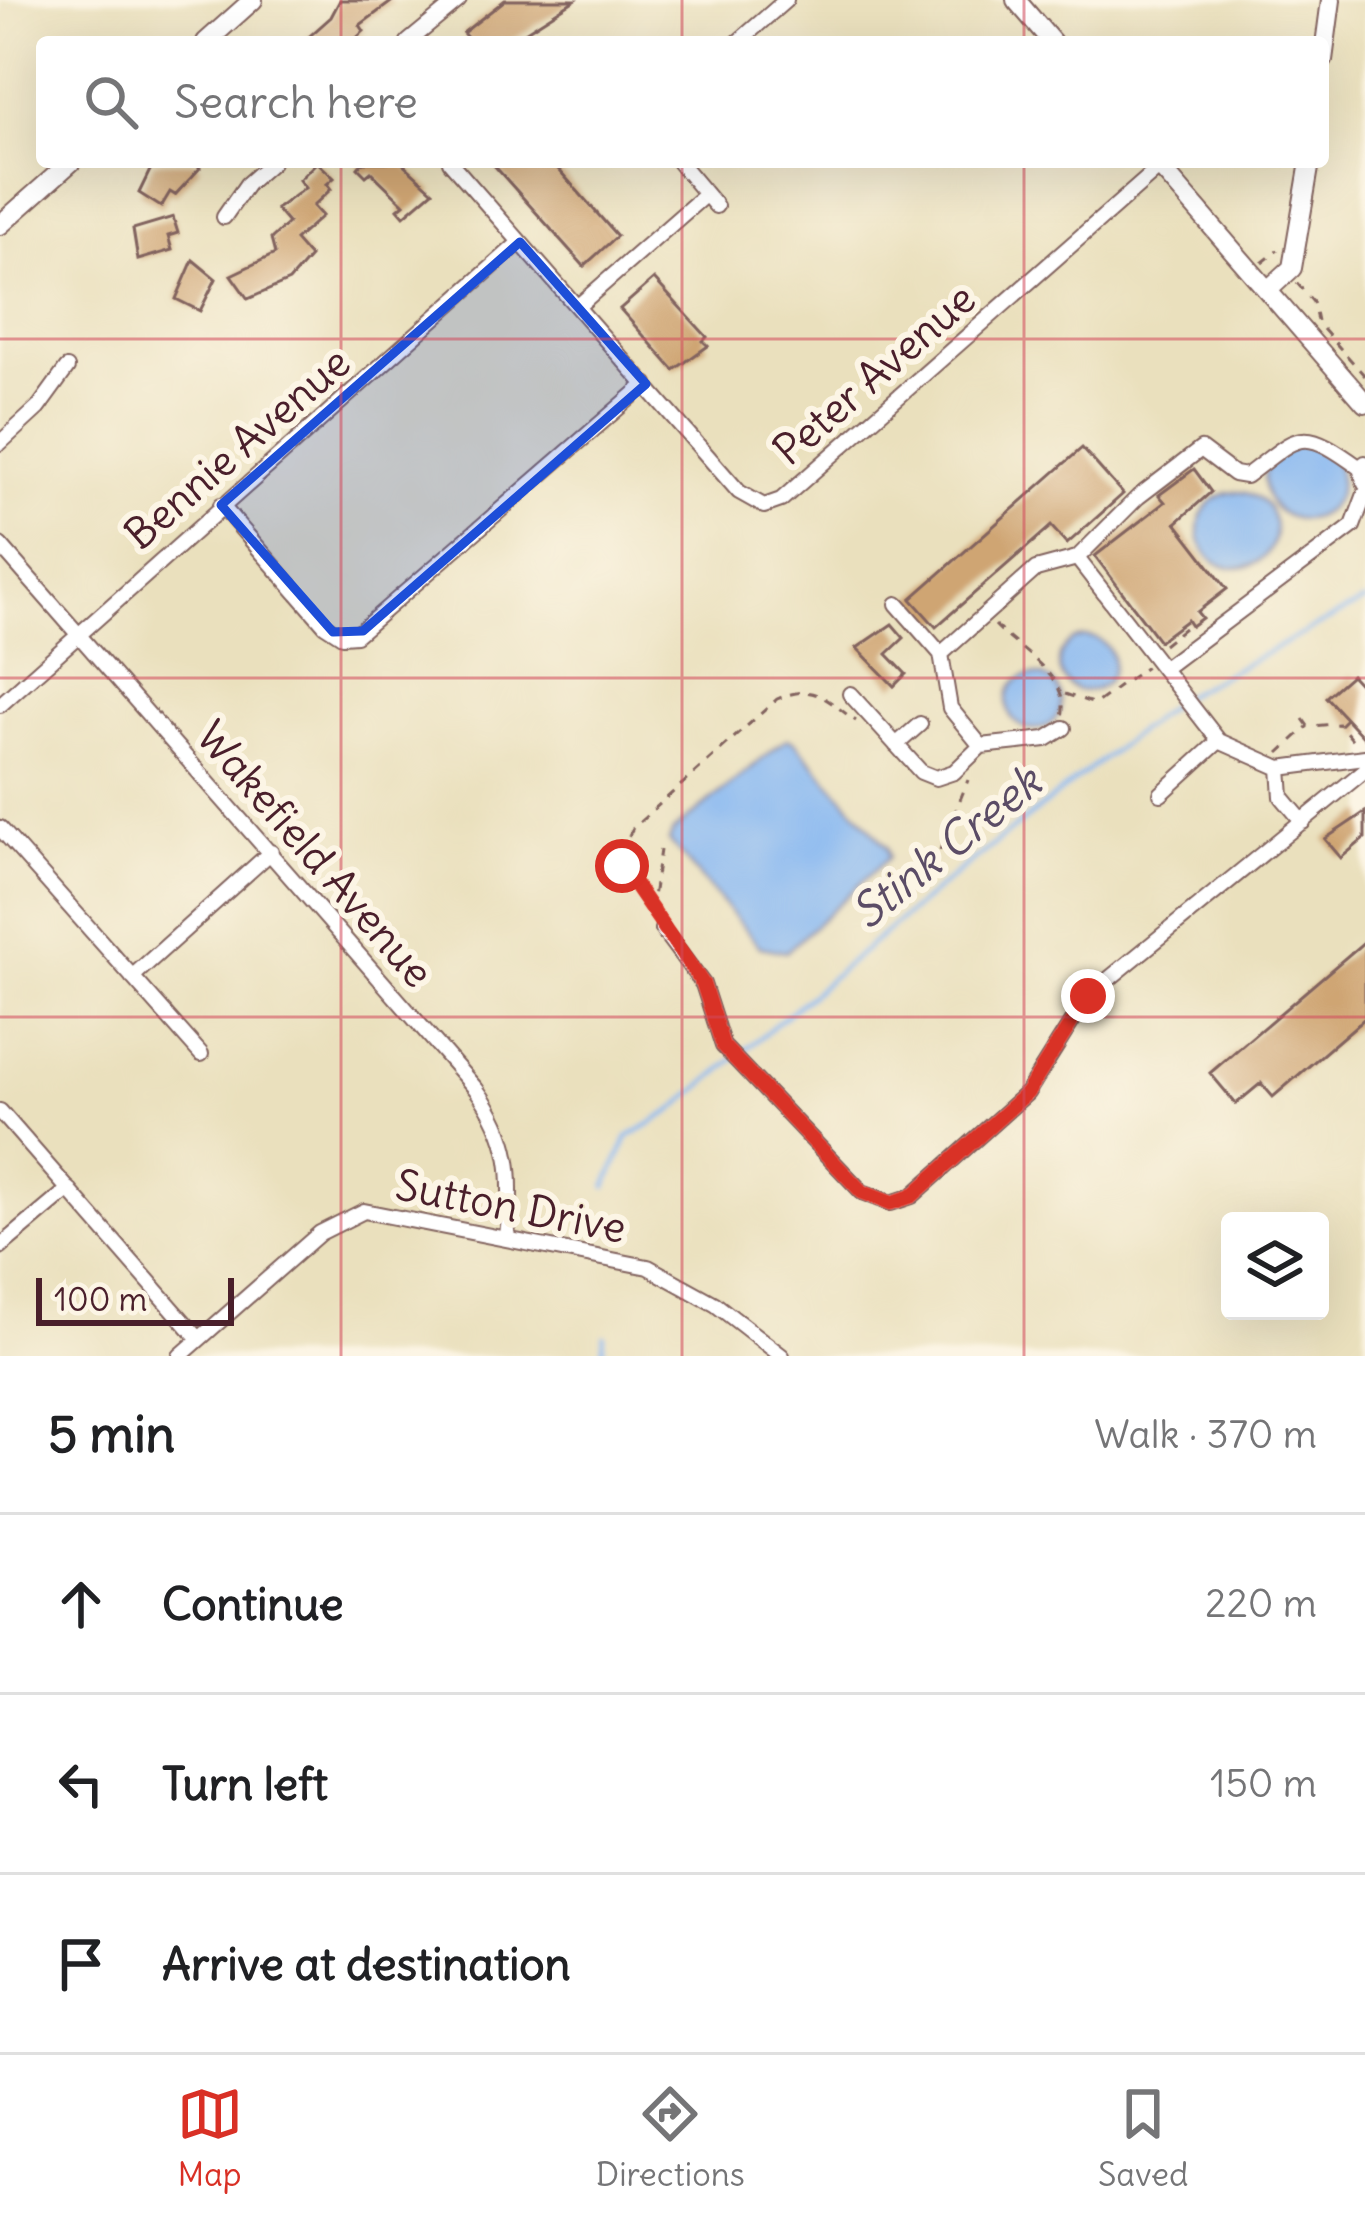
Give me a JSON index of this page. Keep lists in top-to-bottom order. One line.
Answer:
{"streets":{"street":["Peter Avenue","Bennie Avenue","Wakefield Avenue","Sutton Drive"]},"crossings":[["Peter Avenue","Bennie Avenue"],["Bennie Avenue","Wakefield Avenue"],["Wakefield Avenue","Sutton Drive"]],"water":["Stink Creek"],"scale_bar":"100 m","page":{"search":"Search here","scale":"100 m","heading":["5 min","Walk · 370 m"],"list":[["Continue","220 m"],["Turn left","150 m"],"Arrive at destination"],"nav":["Map","Directions","Saved"]}}
